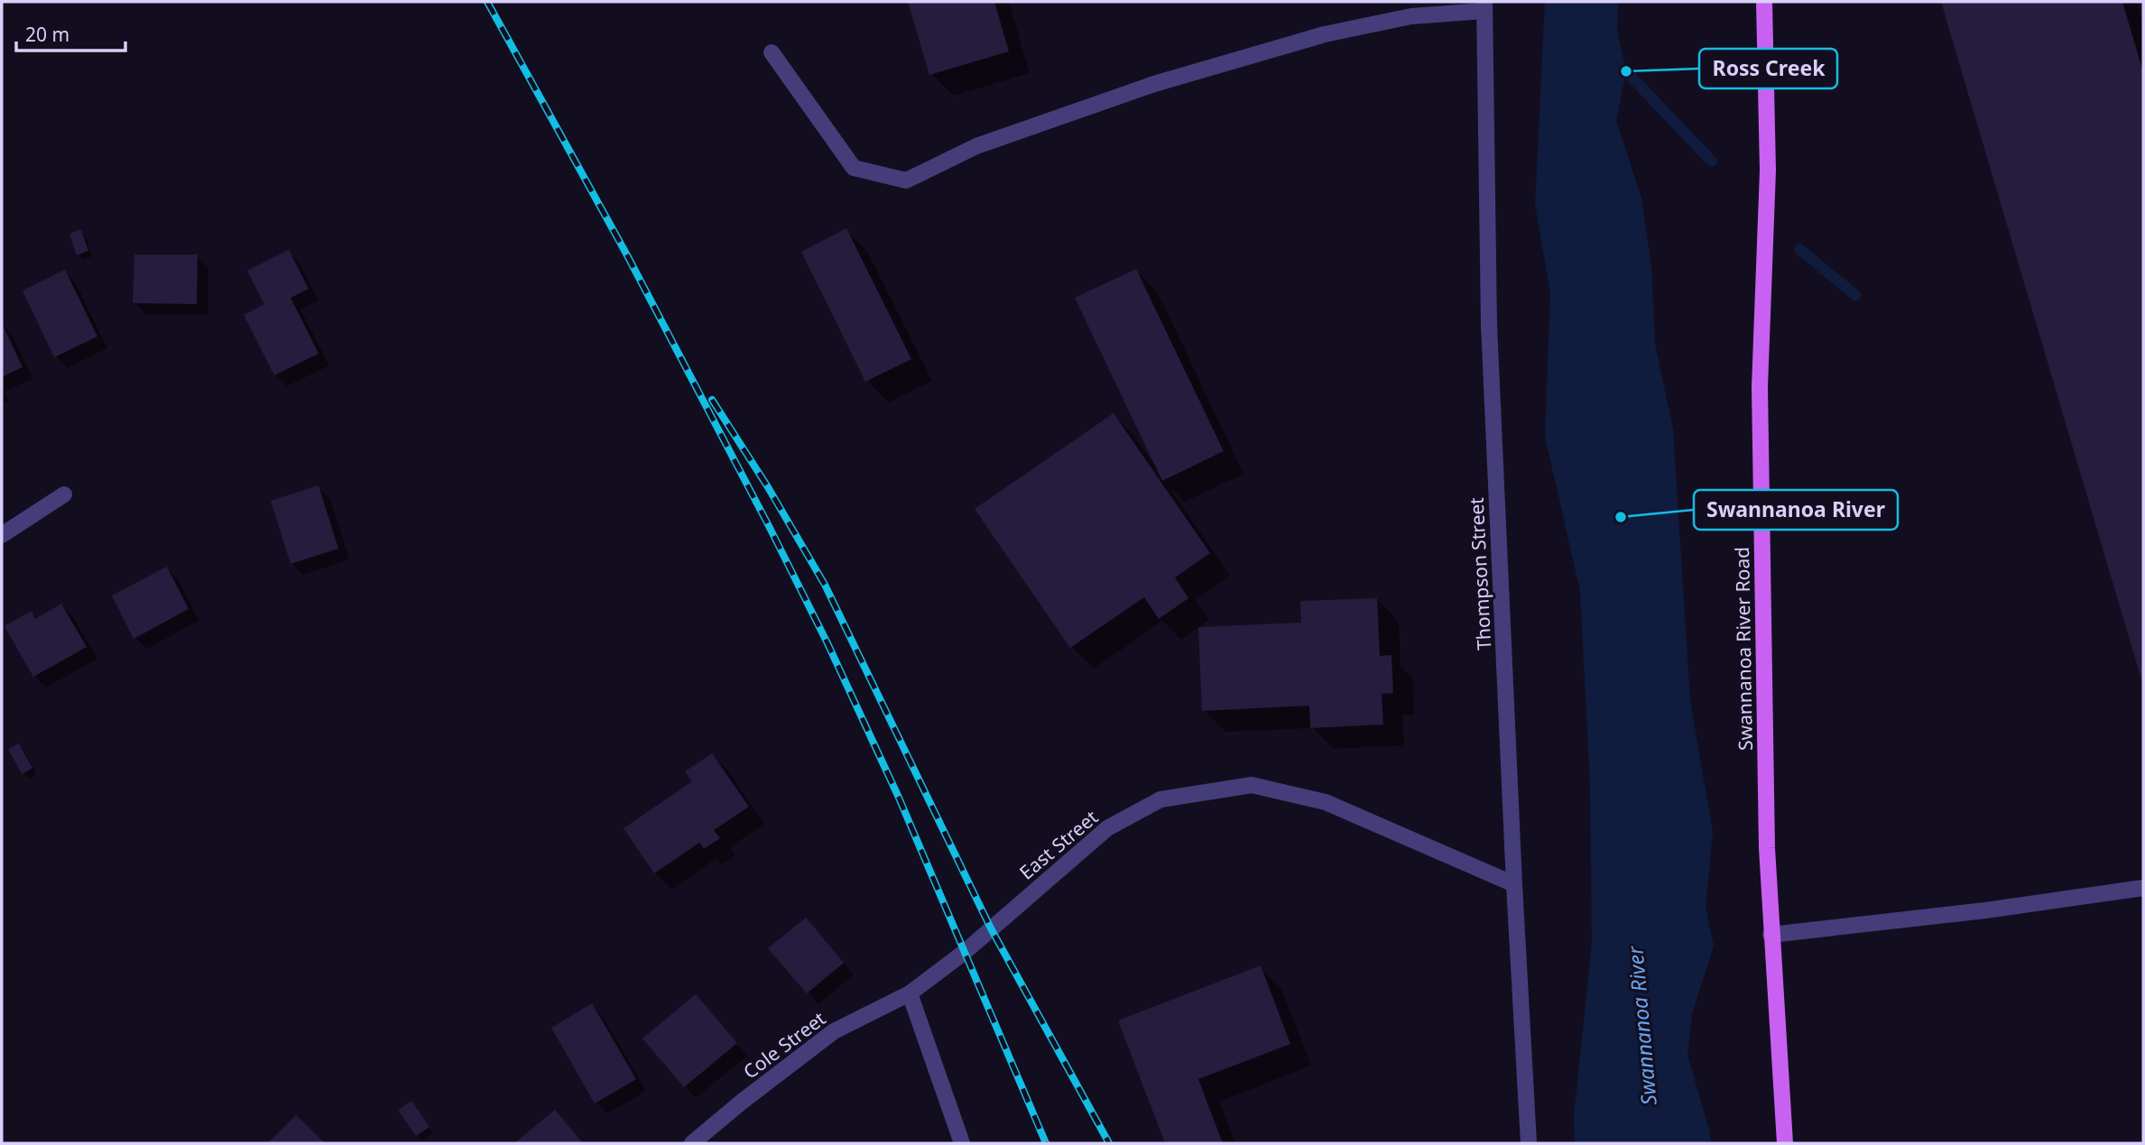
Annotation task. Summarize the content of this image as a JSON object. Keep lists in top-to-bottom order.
{
  "streets": {
    "main road": ["Swannanoa River Road"],
    "street": ["Thompson Street", "East Street", "Cole Street"]
  },
  "crossings": [
    ["Thompson Street", "East Street"],
    ["East Street", "Cole Street"]
  ],
  "water": ["Swannanoa River"],
  "places": ["Ross Creek", "Swannanoa River"],
  "scale_bar": "20 m"
}
